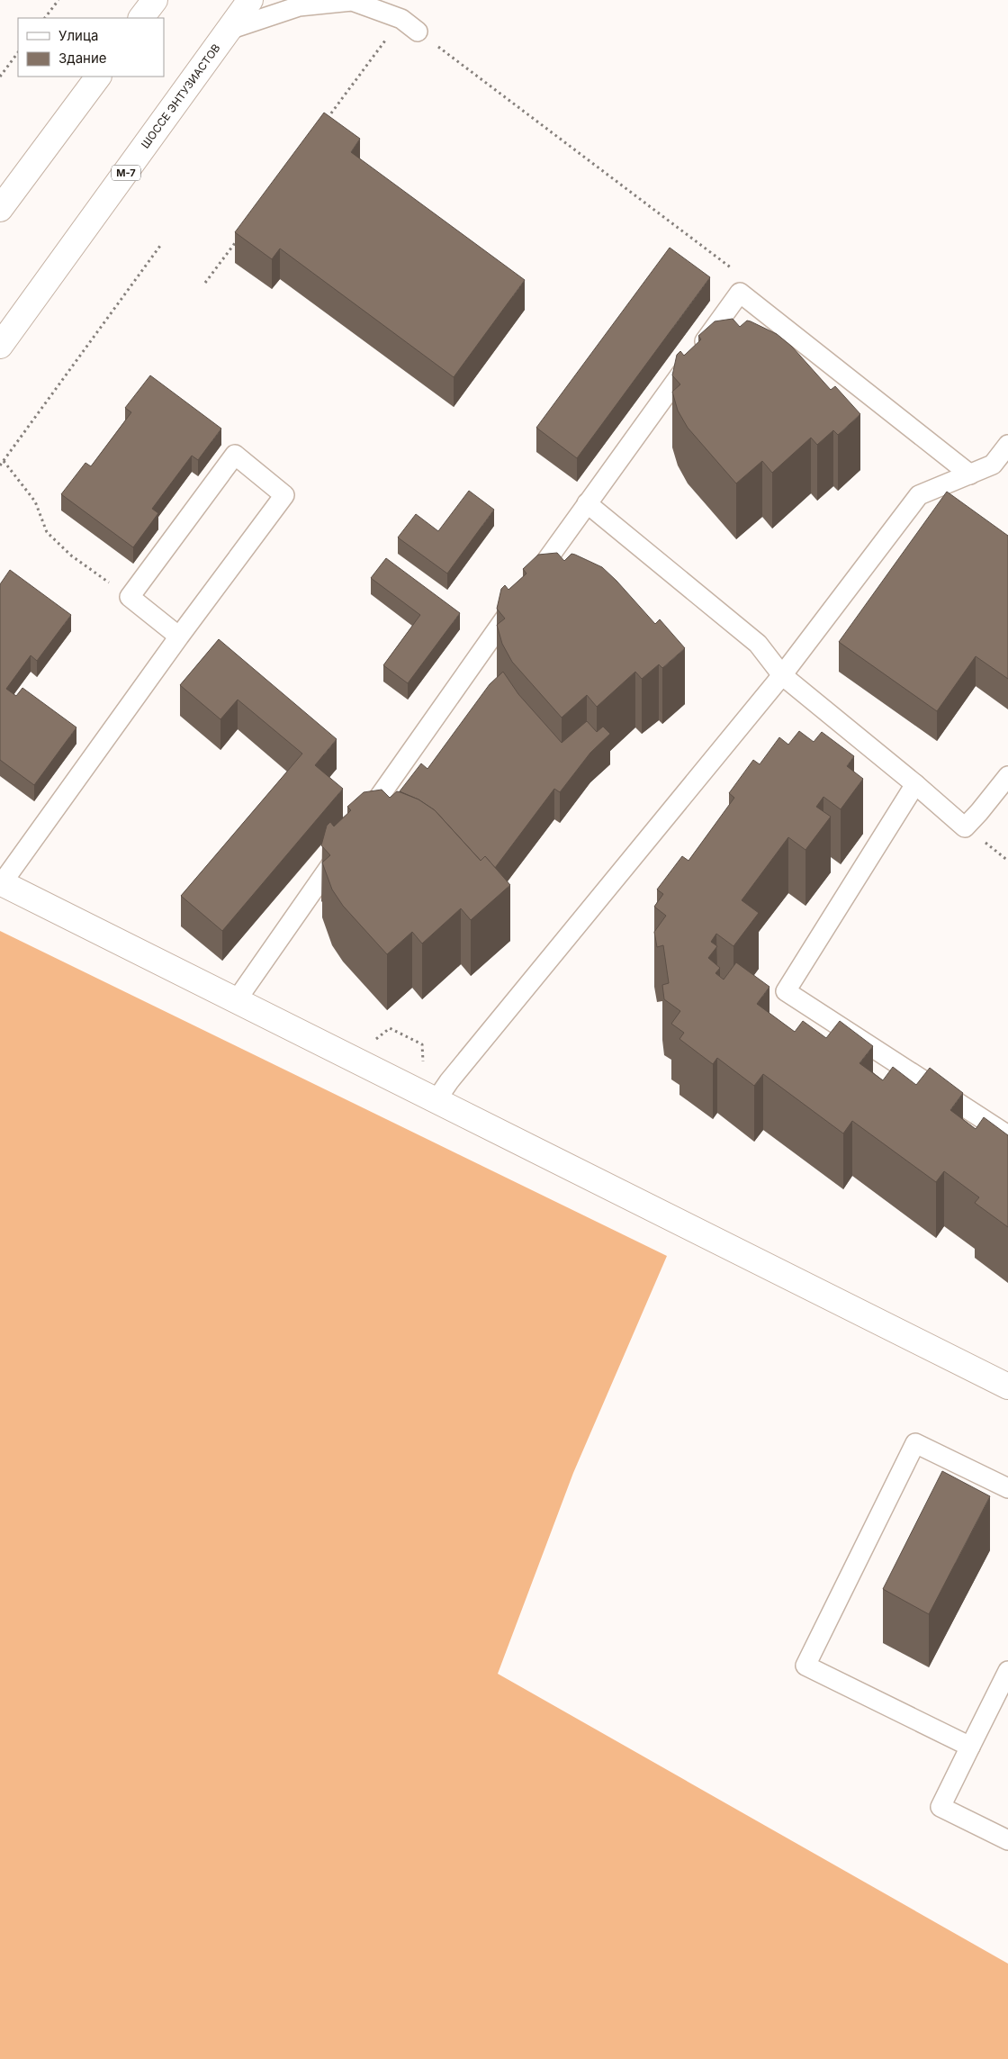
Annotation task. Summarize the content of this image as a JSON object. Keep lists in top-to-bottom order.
{
  "streets": {
    "main road": ["ШОССЕ ЭНТУЗИАСТОВ", "М-7"]
  },
  "legend": ["Улица", "Здание"]
}
